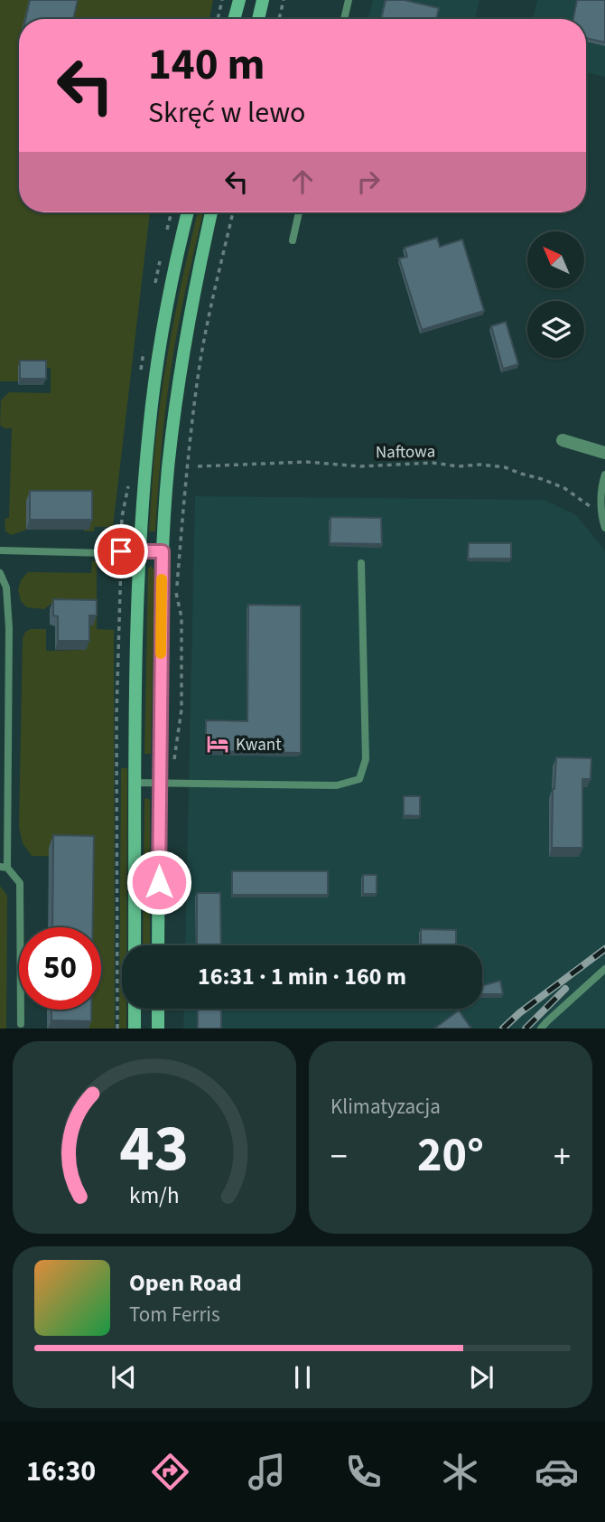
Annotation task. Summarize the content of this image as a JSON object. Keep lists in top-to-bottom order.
{
  "streets": {
    "path": ["Naftowa"]
  },
  "places": {
    "hotel": ["Kwant"]
  },
  "north": "top left",
  "page": {
    "turn": ["140 m", "Skręć w lewo"],
    "limit": "50",
    "trip": "16:31 · 1 min · 160 m",
    "tile": "Klimatyzacja",
    "heat": ["−", "20°", "+"],
    "song": ["Open Road", "Tom Ferris"],
    "tabs": "16:30",
    "gauge": ["43", "km/h"]
  }
}
